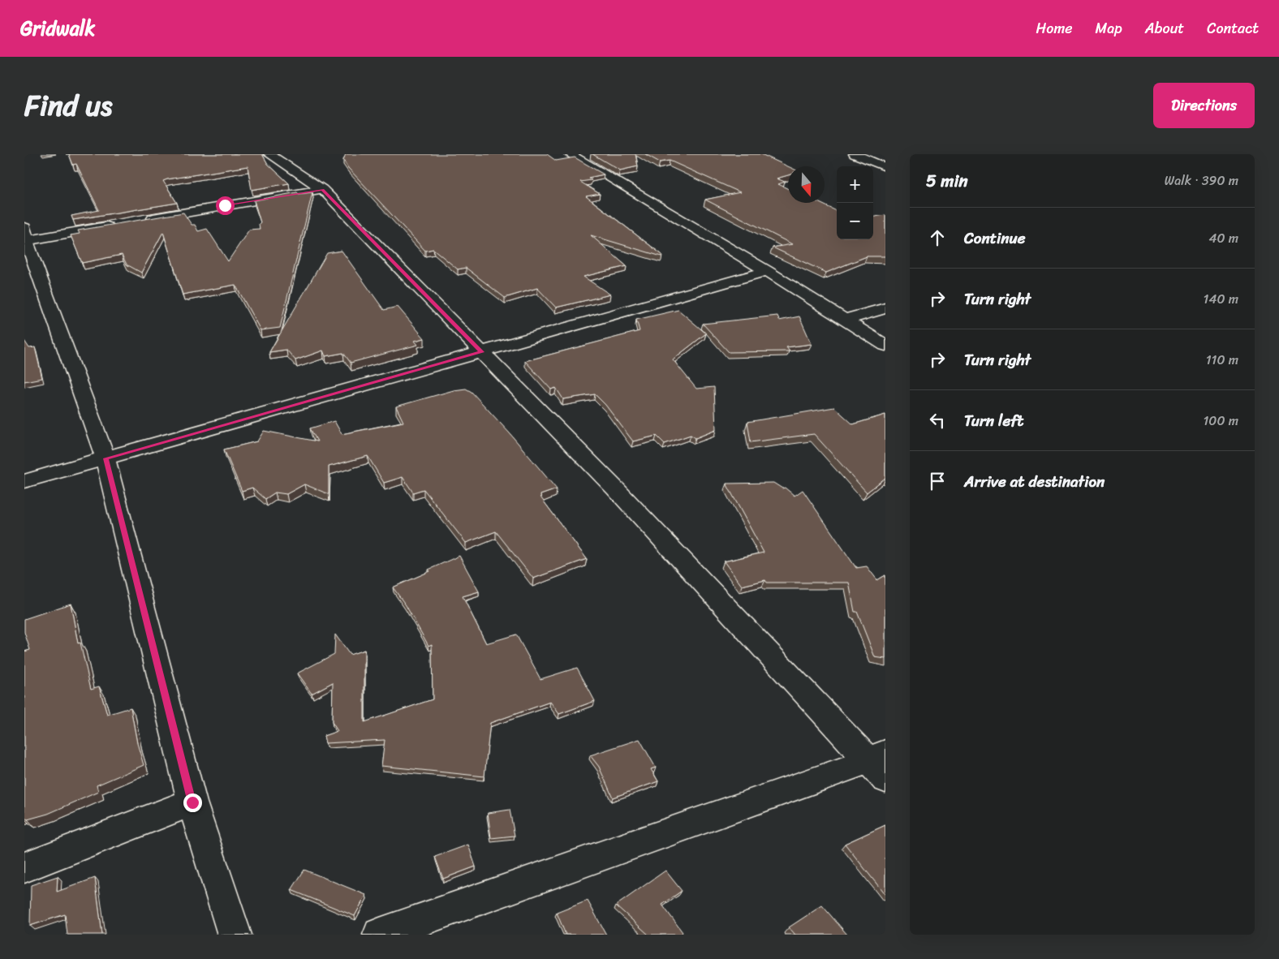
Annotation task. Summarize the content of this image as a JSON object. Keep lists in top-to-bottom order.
{
  "north": "bottom",
  "page": {
    "header": "Gridwalk",
    "nav": [
      "Home",
      "Map",
      "About",
      "Contact"
    ],
    "title": "Find us",
    "buttons": "Directions",
    "heading": ["5 min", "Walk · 390 m"],
    "map_buttons": ["+", "−"],
    "list": [
      ["Continue", "40 m"],
      ["Turn right", "140 m"],
      ["Turn right", "110 m"],
      ["Turn left", "100 m"],
      "Arrive at destination"
    ]
  }
}
